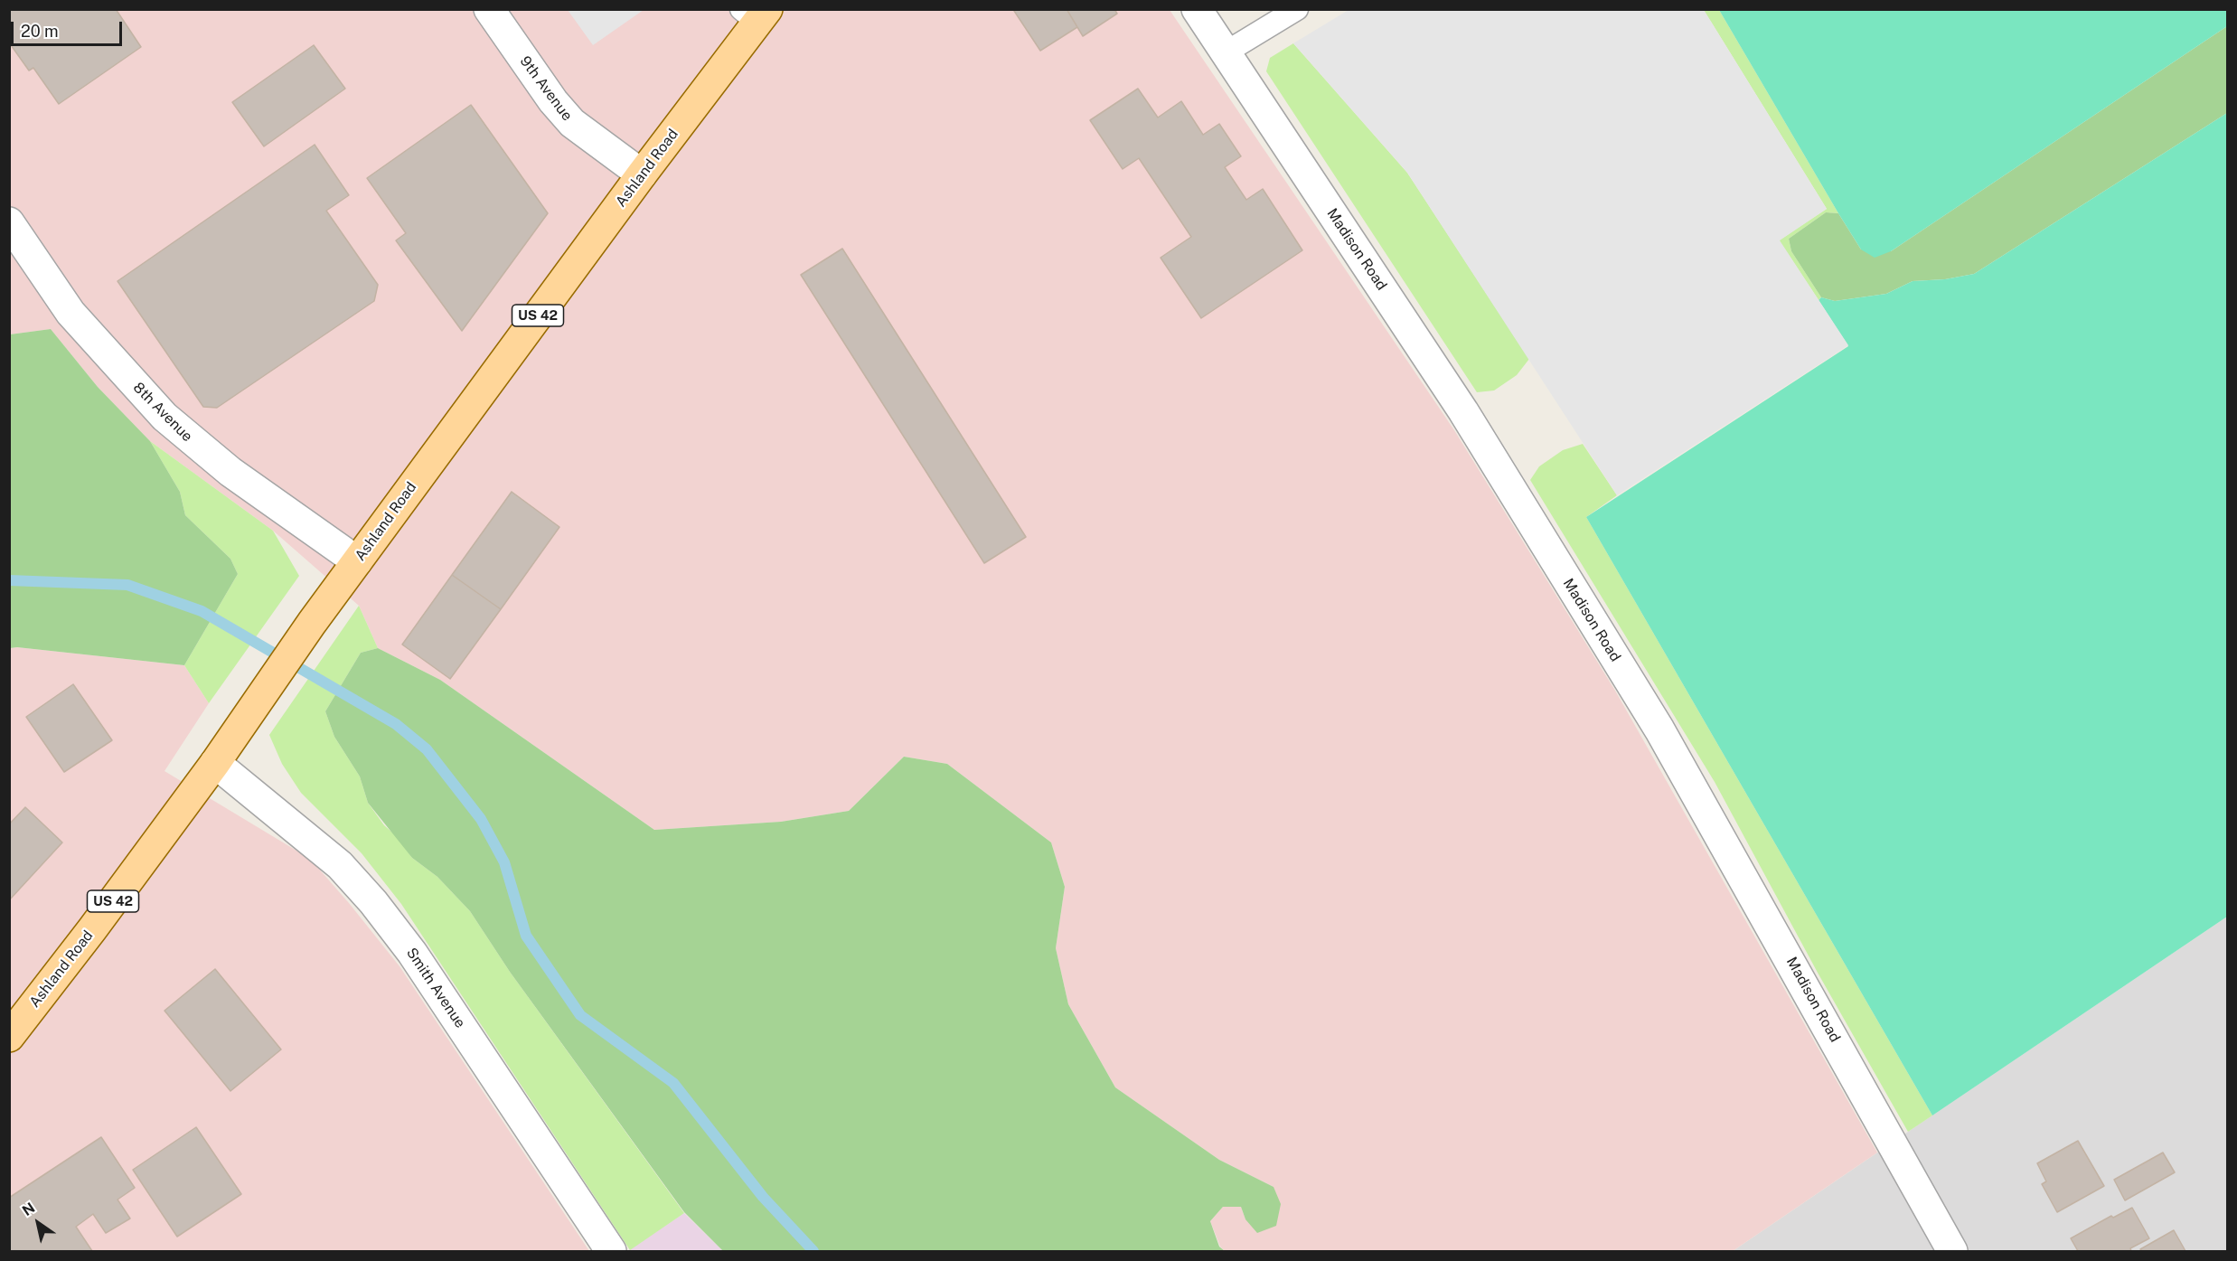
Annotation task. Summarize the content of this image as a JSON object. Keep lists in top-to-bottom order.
{
  "streets": {
    "main road": ["Ashland Road", "US 42"],
    "street": [
      "9th Avenue",
      "Madison Road",
      "8th Avenue",
      "Smith Avenue"
    ]
  },
  "crossings": [
    ["9th Avenue", "Ashland Road"],
    ["Ashland Road", "8th Avenue"],
    ["Ashland Road", "Smith Avenue"]
  ],
  "scale_bar": "20 m",
  "north": "top left"
}
